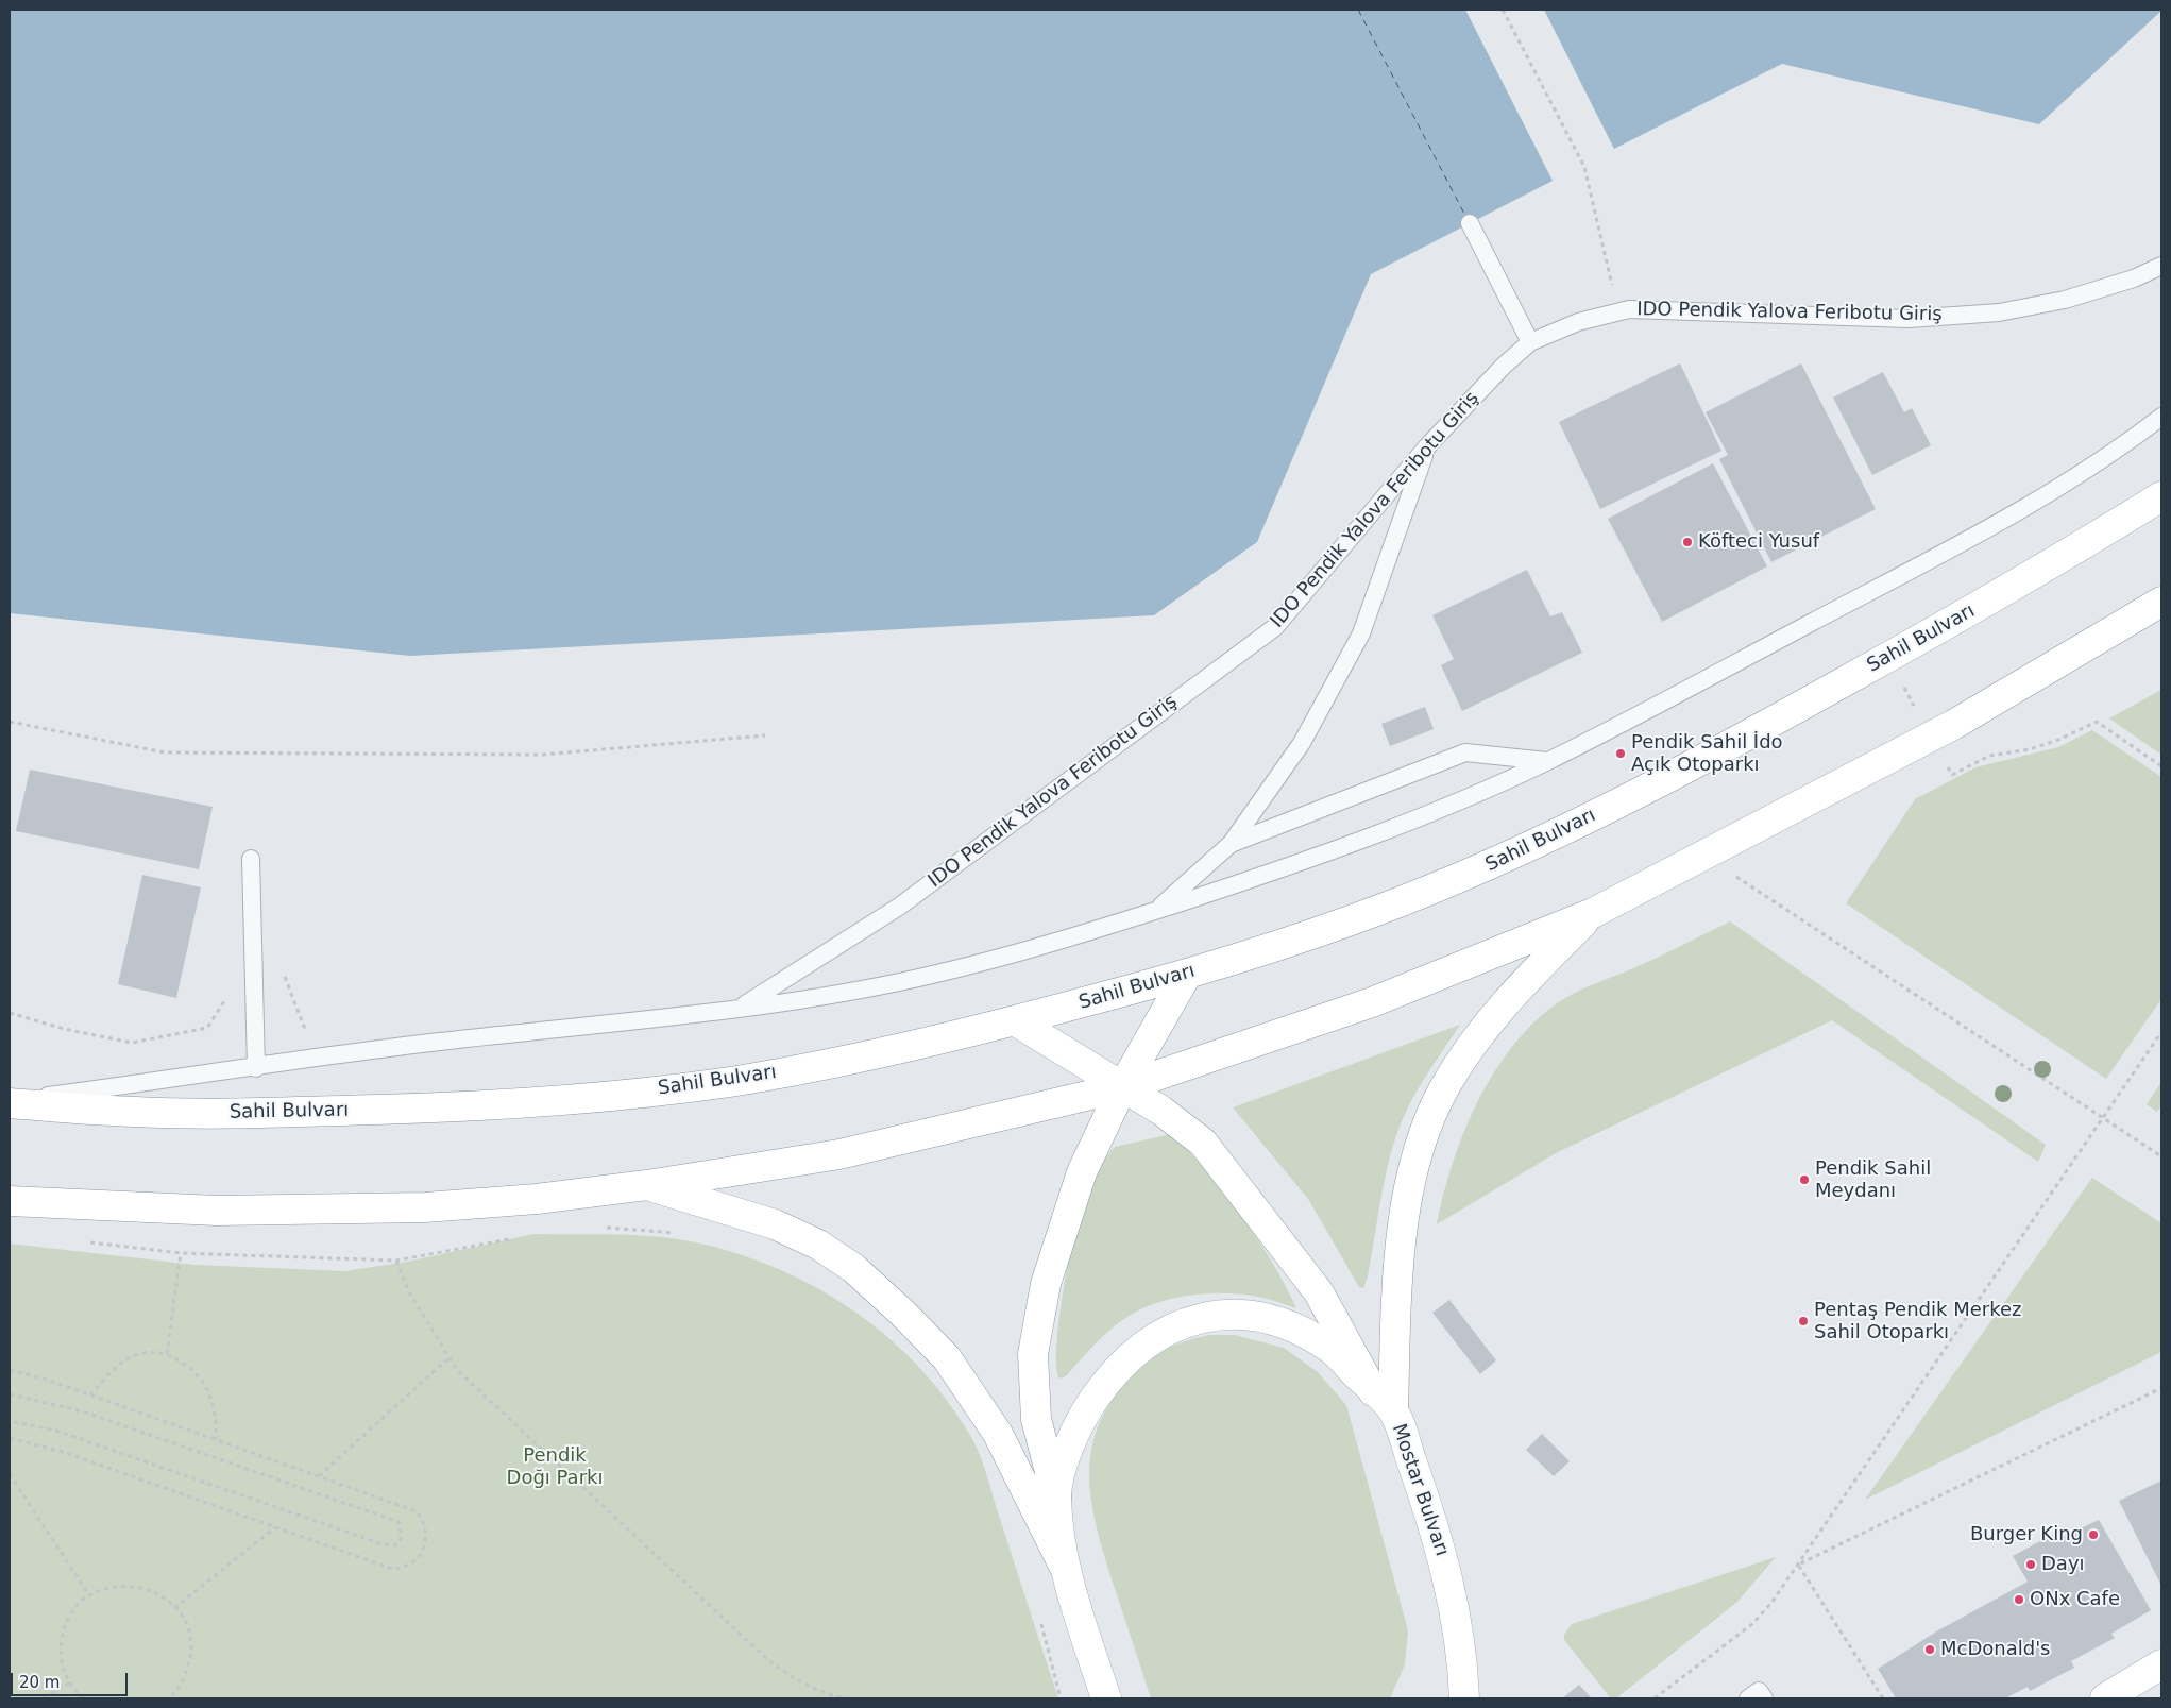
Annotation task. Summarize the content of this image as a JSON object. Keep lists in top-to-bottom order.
{
  "streets": {
    "main road": ["Sahil Bulvarı", "Mostar Bulvarı"],
    "lane": ["IDO Pendik Yalova Feribotu Giriş"]
  },
  "parks": ["Pendik Doğı Parkı"],
  "places": [
    "Köfteci Yusuf",
    "Pendik Sahil İdo Açık Otoparkı",
    "Pendik Sahil Meydanı",
    "Pentaş Pendik Merkez Sahil Otoparkı",
    "Burger King",
    "Dayı",
    "ONx Cafe",
    "McDonald's"
  ],
  "scale_bar": "20 m"
}
